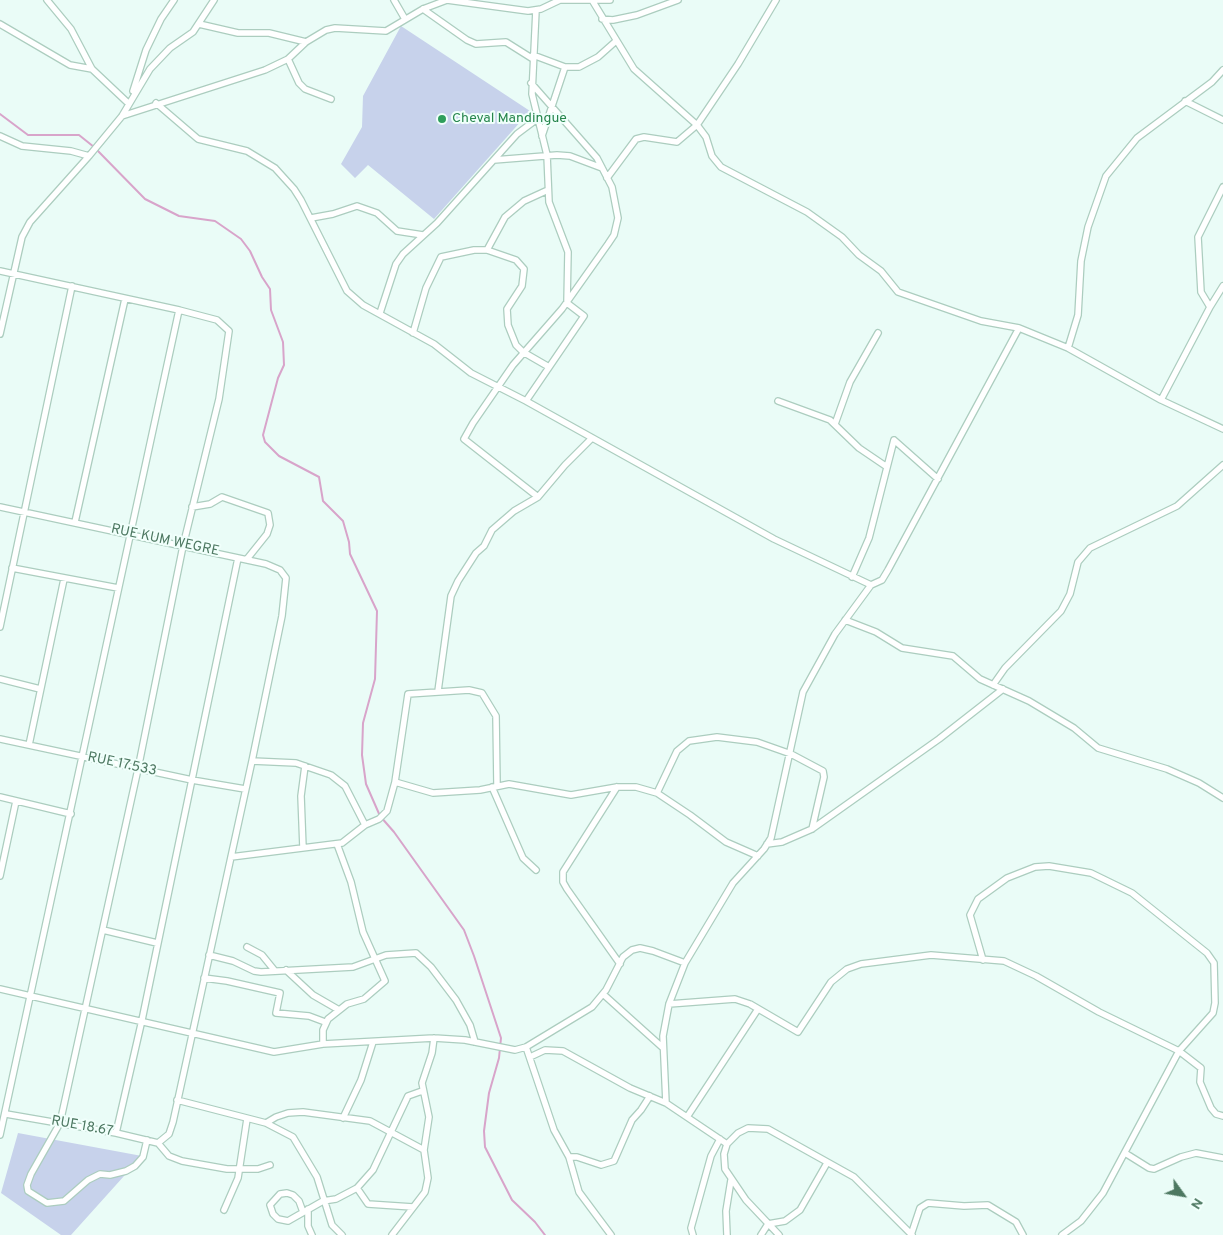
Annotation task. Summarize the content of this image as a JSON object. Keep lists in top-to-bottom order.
{
  "streets": {
    "street": ["RUE KUM WEGRE", "RUE 17.533", "RUE 18.67"]
  },
  "places": ["Cheval Mandingue"],
  "north": "bottom right"
}
